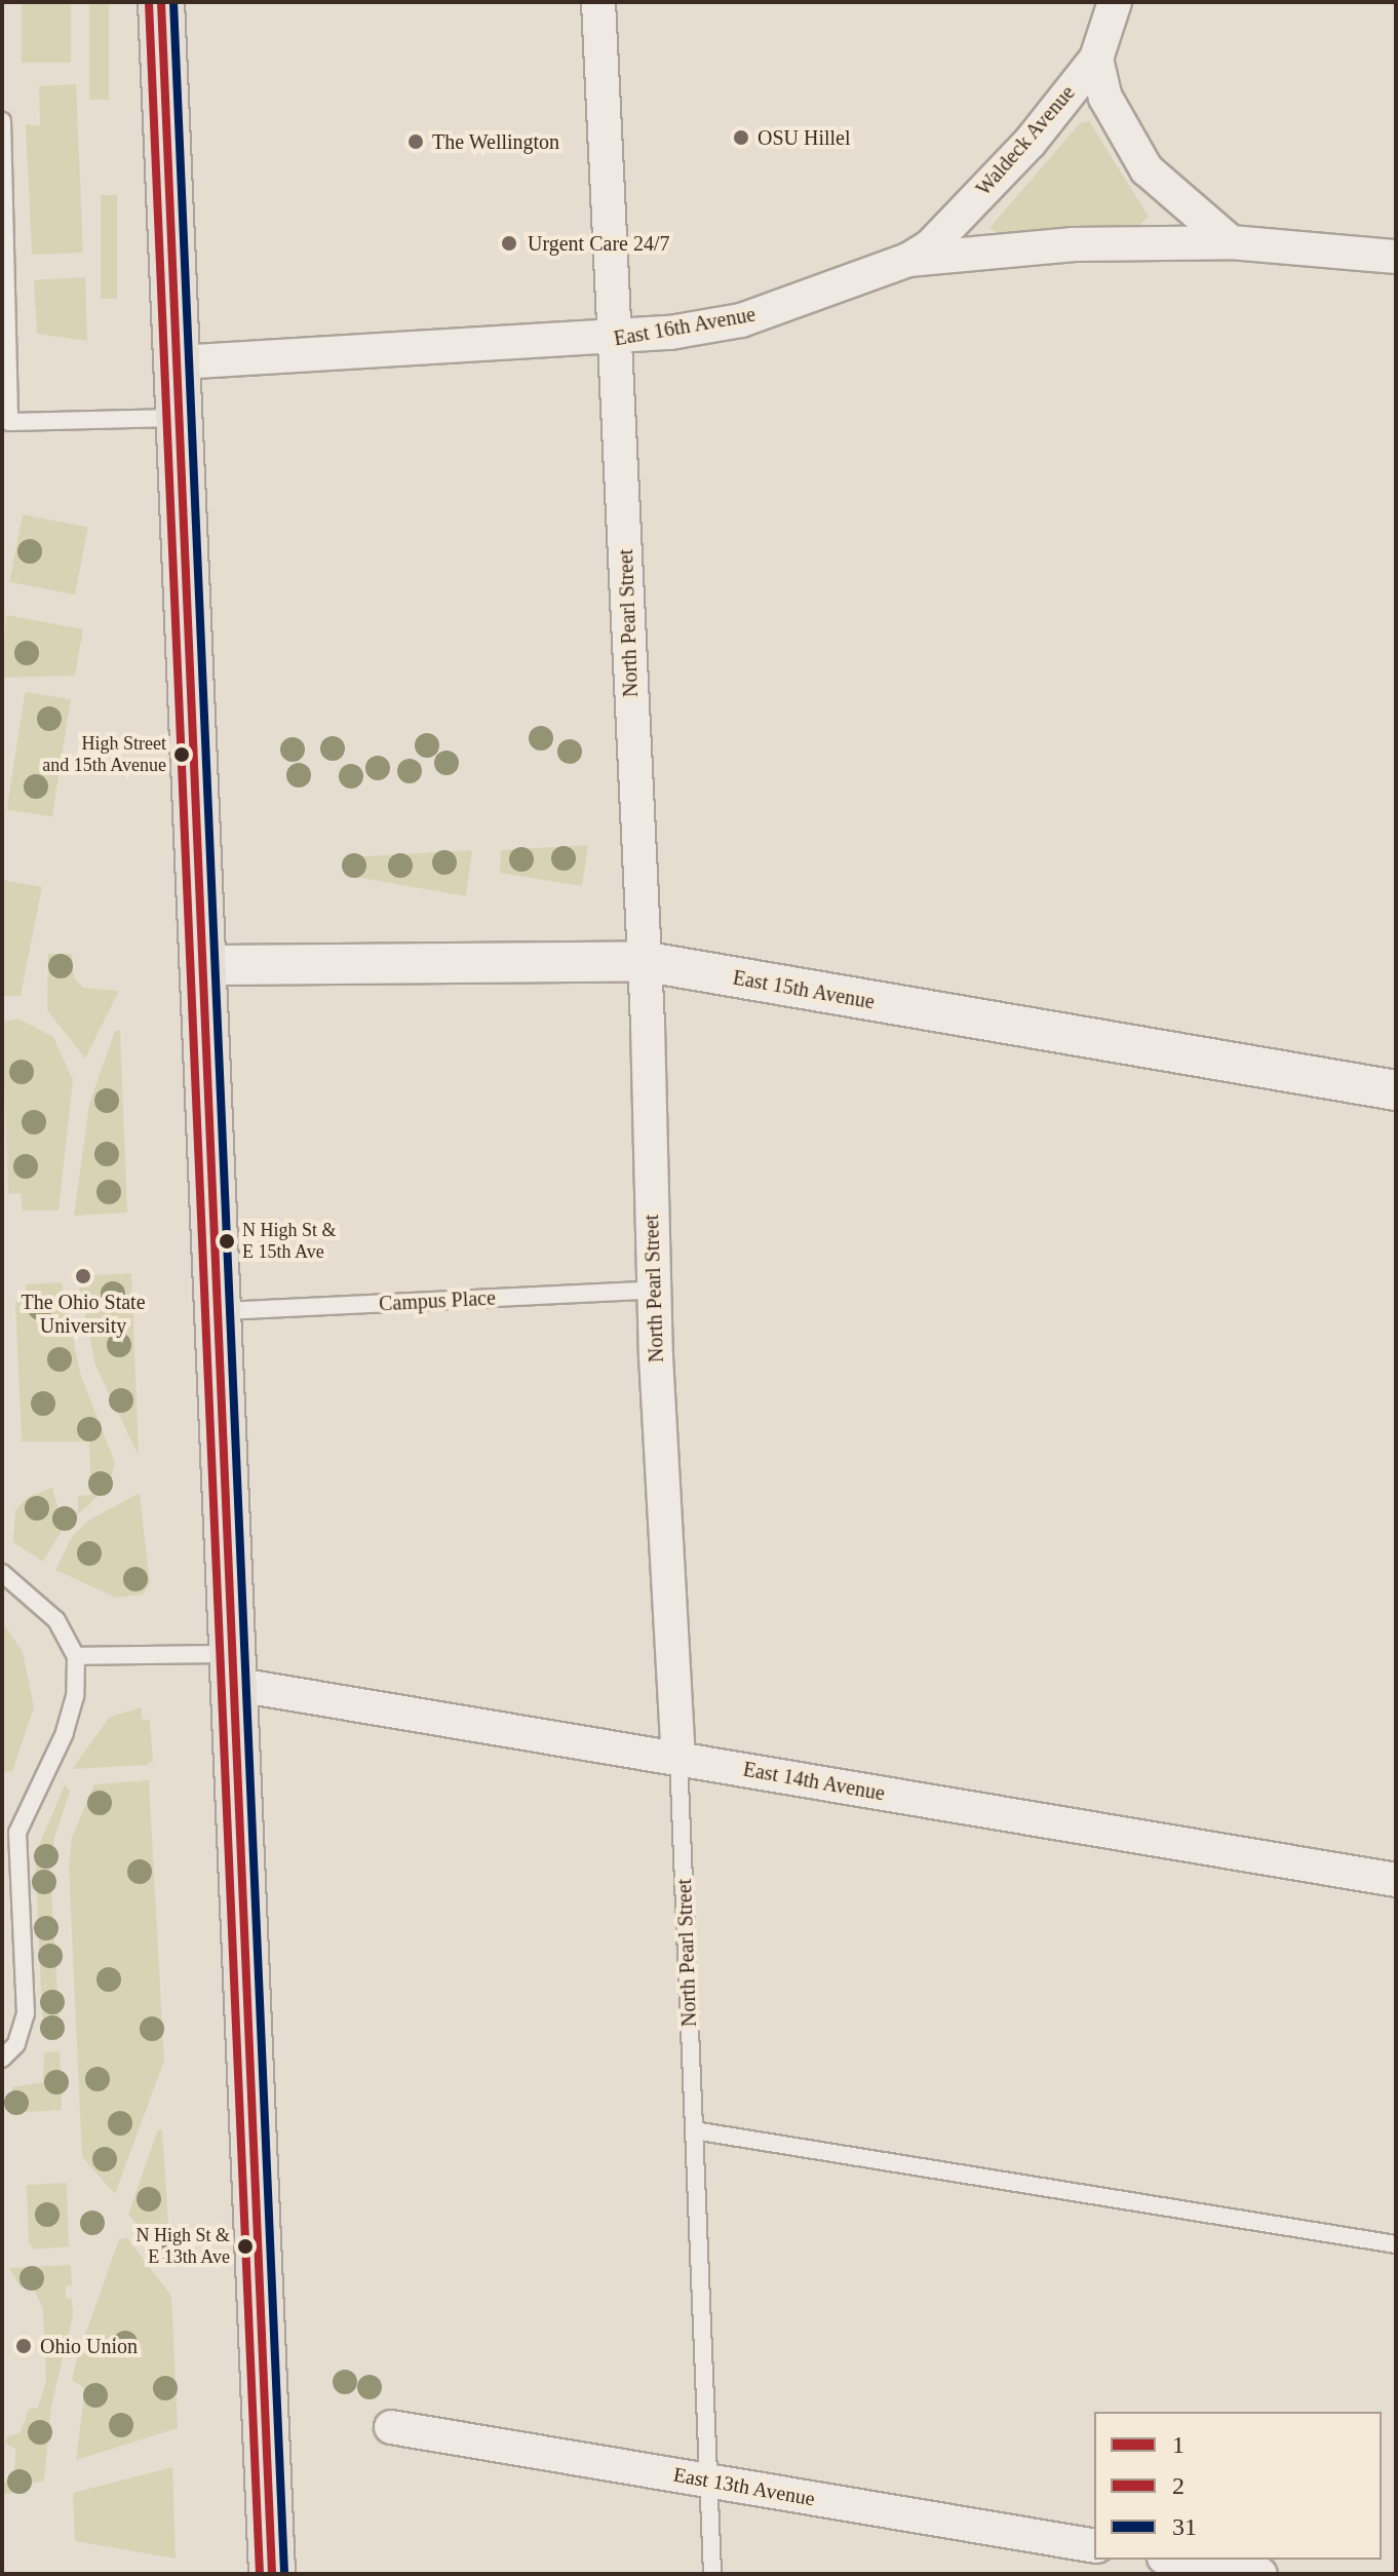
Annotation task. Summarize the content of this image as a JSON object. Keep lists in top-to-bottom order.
{
  "streets": {
    "street": [
      "Waldeck Avenue",
      "East 16th Avenue",
      "North Pearl Street",
      "East 15th Avenue",
      "East 14th Avenue",
      "East 13th Avenue"
    ],
    "lane": ["Campus Place"]
  },
  "crossings": [
    ["Waldeck Avenue", "East 16th Avenue"],
    ["East 16th Avenue", "North Pearl Street"],
    ["North Pearl Street", "East 15th Avenue"],
    ["North Pearl Street", "Campus Place"],
    ["North Pearl Street", "East 14th Avenue"],
    ["North Pearl Street", "East 13th Avenue"]
  ],
  "places": [
    "OSU Hillel",
    "The Wellington",
    "Urgent Care 24/7",
    "High Street and 15th Avenue",
    "N High St & E 15th Ave",
    "The Ohio State University",
    "N High St & E 13th Ave",
    "Ohio Union"
  ],
  "lines": ["transit line 1", "transit line 31", "transit line 2"],
  "legend": ["1", "2", "31"]
}
